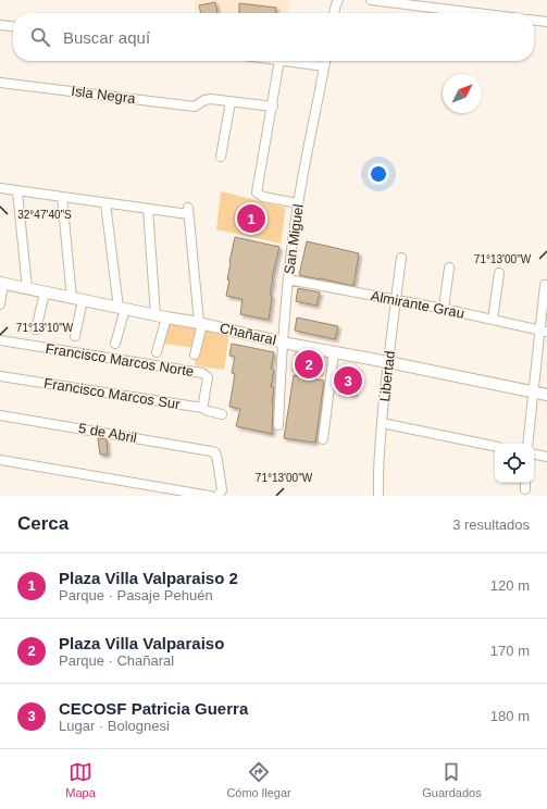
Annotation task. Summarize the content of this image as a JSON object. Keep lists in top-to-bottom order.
{
  "streets": {
    "street": [
      "Isla Negra",
      "San Miguel",
      "Almirante Grau",
      "Chañaral",
      "Francisco Marcos Norte",
      "Libertad",
      "Francisco Marcos Sur",
      "5 de Abril"
    ]
  },
  "crossings": [
    ["San Miguel", "Almirante Grau"],
    ["San Miguel", "Chañaral"],
    ["Almirante Grau", "Libertad"],
    ["Chañaral", "Libertad"],
    ["Francisco Marcos Norte", "Francisco Marcos Sur"]
  ],
  "north": "top right",
  "page": {
    "search": "Buscar aquí",
    "pins": ["1", "2", "3"],
    "heading": ["Cerca", "3 resultados"],
    "list": [
      {
        "mark": "1",
        "name": "Plaza Villa Valparaiso 2",
        "note": "Parque · Pasaje Pehuén",
        "value": "120 m"
      },
      {
        "mark": "2",
        "name": "Plaza Villa Valparaiso",
        "note": "Parque · Chañaral",
        "value": "170 m"
      },
      {
        "mark": "3",
        "name": "CECOSF Patricia Guerra",
        "note": "Lugar · Bolognesi",
        "value": "180 m"
      }
    ],
    "nav": ["Mapa", "Cómo llegar", "Guardados"]
  },
  "coordinates": ["32°47'40\"S", "71°13'00\"W", "71°13'10\"W"]
}
